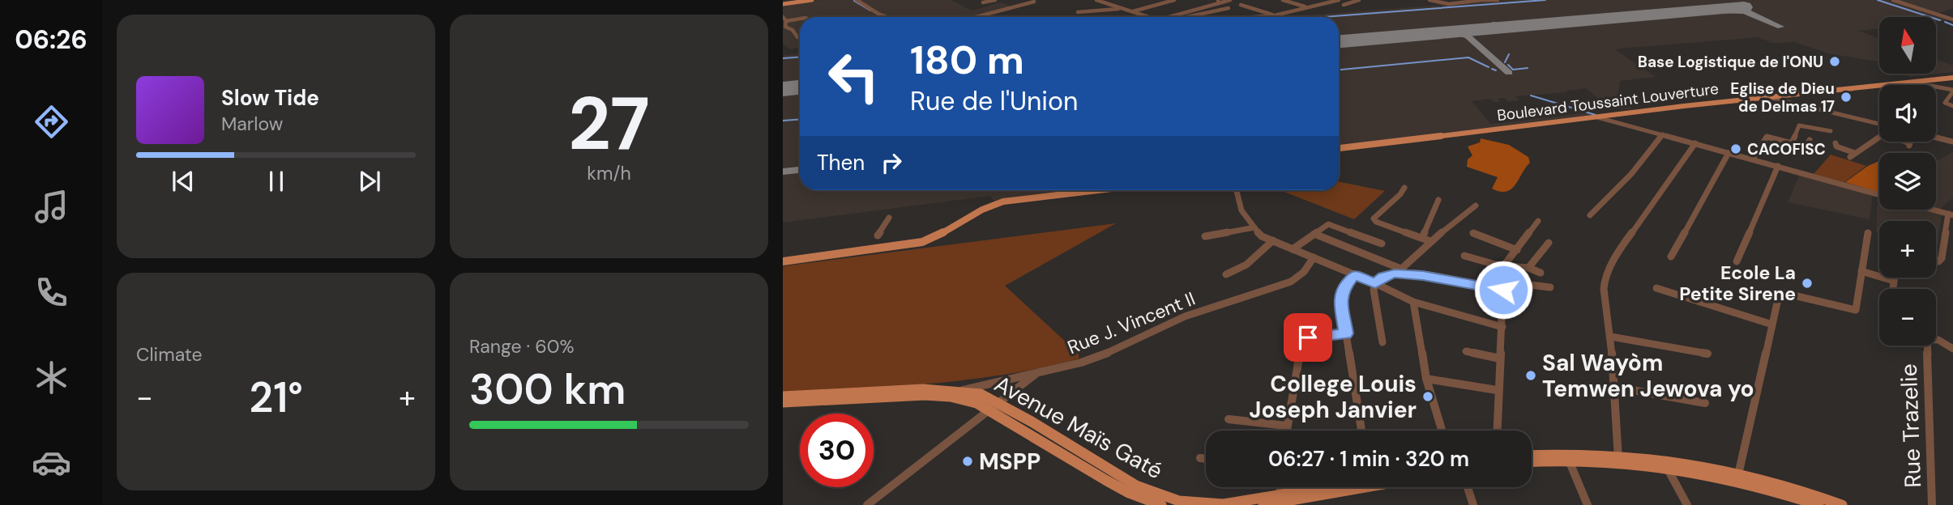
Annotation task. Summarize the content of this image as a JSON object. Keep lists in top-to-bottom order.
{
  "streets": {
    "main road": ["Boulevard Toussaint Louverture", "Avenue Maïs Gaté"],
    "street": ["Rue J. Vincent II", "Rue Trazelie"]
  },
  "crossings": [
    ["Rue J. Vincent II", "Avenue Maïs Gaté"]
  ],
  "places": [
    "Base Logistique de l'ONU",
    "Eglise de Dieu de Delmas 17",
    "CACOFISC",
    "Ecole La Petite Sirene",
    "Sal Wayòm Temwen Jewova yo",
    "College Louis Joseph Janvier",
    "MSPP"
  ],
  "north": "top",
  "page": {
    "tabs": "06:26",
    "tile": [
      ["27", "km/h"],
      "Climate",
      ["Range · 60%", "300 km"]
    ],
    "map_buttons": ["+", "−"],
    "turn": ["180 m", "Rue de l'Union"],
    "song": ["Slow Tide", "Marlow"],
    "then": "Then",
    "heat": ["−", "21°", "+"],
    "limit": "30",
    "trip": "06:27 · 1 min · 320 m"
  }
}
